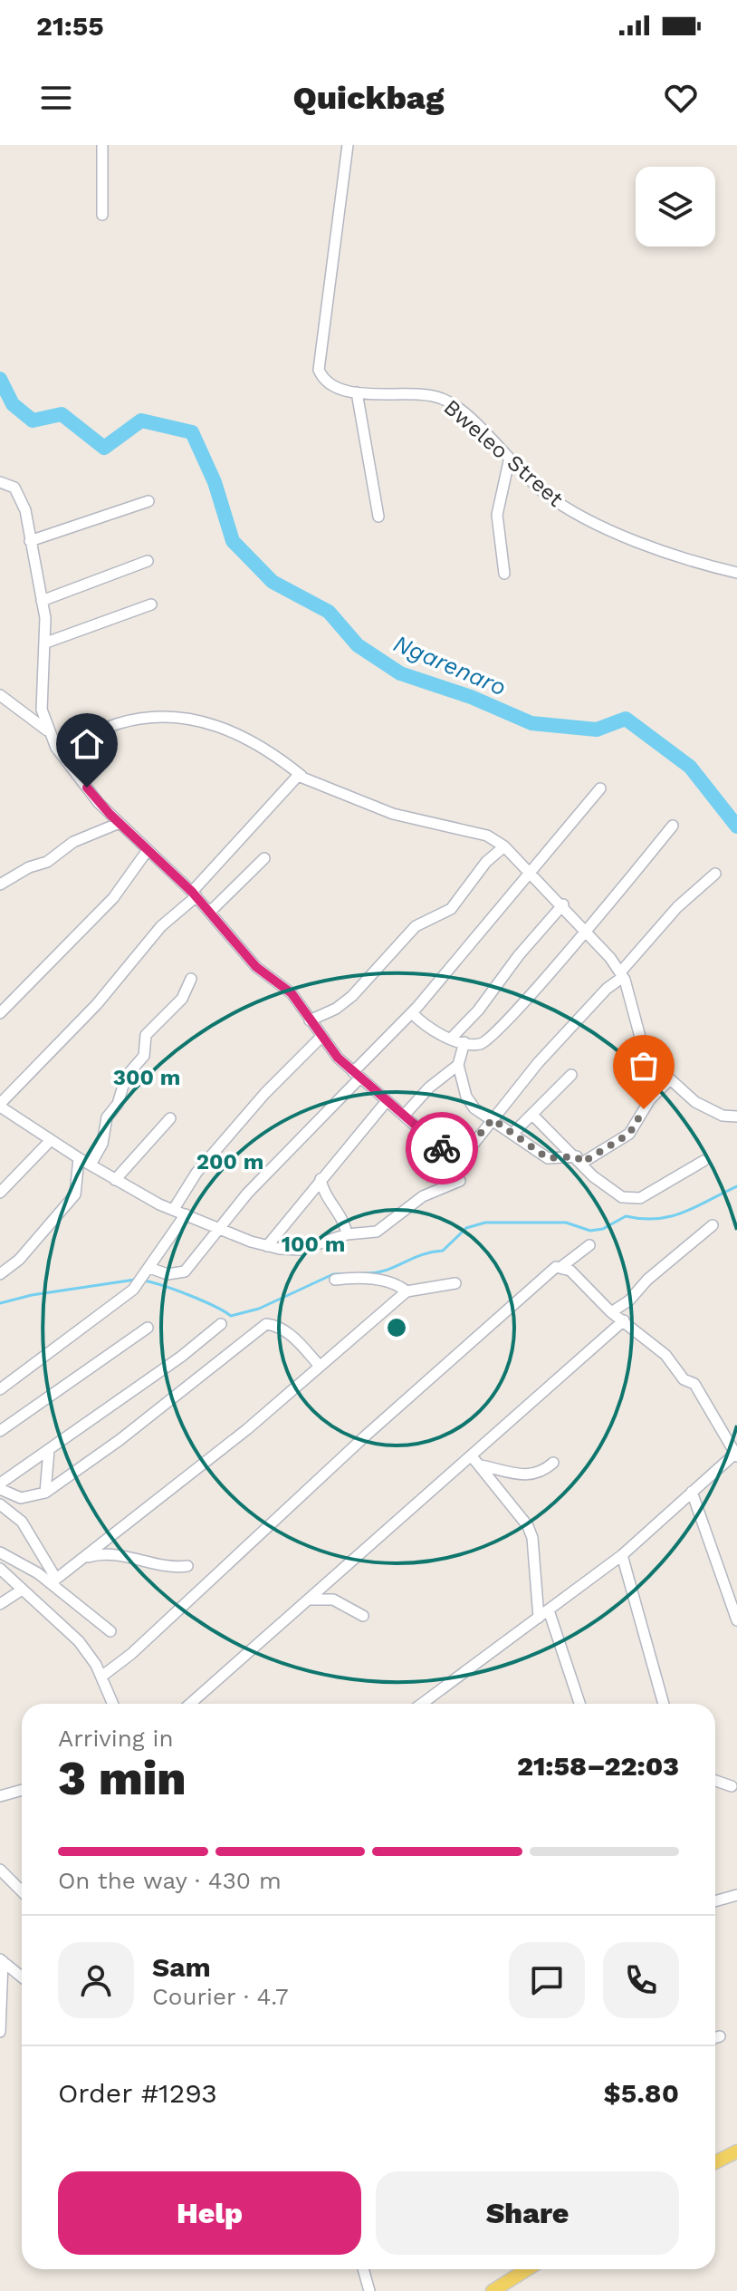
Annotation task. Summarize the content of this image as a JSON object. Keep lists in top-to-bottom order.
{
  "streets": {
    "street": ["Bweleo Street"]
  },
  "water": ["Ngarenaro"],
  "page": {
    "status": "21:55",
    "header": "Quickbag",
    "heading": ["3 min", "Arriving in", "21:58–22:03"],
    "panel": [
      "Sam",
      "Courier · 4.7",
      "Order #1293",
      "$5.80"
    ],
    "bar": "On the way · 430 m",
    "buttons": ["Help", "Share"]
  },
  "rings": ["300 m", "200 m", "100 m"]
}
